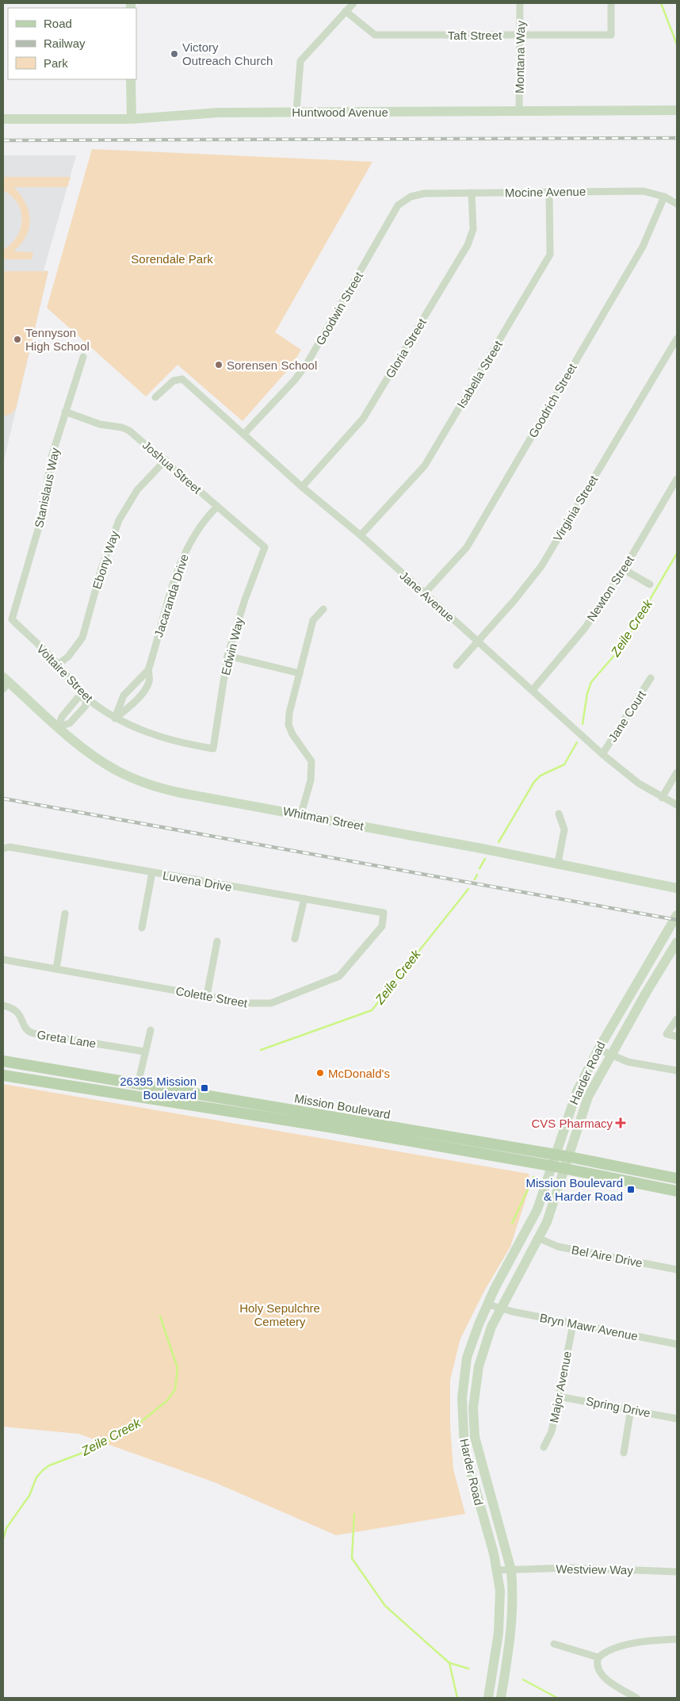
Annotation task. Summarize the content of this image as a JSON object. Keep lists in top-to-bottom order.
{
  "streets": {
    "main road": ["Mission Boulevard"],
    "street": [
      "Taft Street",
      "Montana Way",
      "Huntwood Avenue",
      "Mocine Avenue",
      "Goodwin Street",
      "Gloria Street",
      "Isabella Street",
      "Goodrich Street",
      "Joshua Street",
      "Stanislaus Way",
      "Virginia Street",
      "Ebony Way",
      "Newton Street",
      "Jacaranda Drive",
      "Jane Avenue",
      "Edwin Way",
      "Voltaire Street",
      "Jane Court",
      "Whitman Street",
      "Luvena Drive",
      "Colette Street",
      "Greta Lane",
      "Harder Road",
      "Bel Aire Drive",
      "Bryn Mawr Avenue",
      "Major Avenue",
      "Spring Drive",
      "Westview Way"
    ]
  },
  "crossings": [
    ["Taft Street", "Montana Way"],
    ["Montana Way", "Huntwood Avenue"],
    ["Mocine Avenue", "Goodwin Street"],
    ["Mocine Avenue", "Gloria Street"],
    ["Mocine Avenue", "Isabella Street"],
    ["Mocine Avenue", "Goodrich Street"],
    ["Goodwin Street", "Jane Avenue"],
    ["Gloria Street", "Jane Avenue"],
    ["Isabella Street", "Jane Avenue"],
    ["Goodrich Street", "Jane Avenue"],
    ["Joshua Street", "Stanislaus Way"],
    ["Joshua Street", "Ebony Way"],
    ["Joshua Street", "Jacaranda Drive"],
    ["Joshua Street", "Edwin Way"],
    ["Stanislaus Way", "Voltaire Street"],
    ["Virginia Street", "Jane Avenue"],
    ["Ebony Way", "Voltaire Street"],
    ["Newton Street", "Jane Avenue"],
    ["Jacaranda Drive", "Voltaire Street"],
    ["Jane Avenue", "Jane Court"],
    ["Edwin Way", "Voltaire Street"],
    ["Luvena Drive", "Colette Street"],
    ["Harder Road", "Mission Boulevard"],
    ["Harder Road", "Bel Aire Drive"],
    ["Harder Road", "Bryn Mawr Avenue"],
    ["Harder Road", "Westview Way"],
    ["Bryn Mawr Avenue", "Major Avenue"],
    ["Major Avenue", "Spring Drive"]
  ],
  "water": ["Zeile Creek"],
  "parks": ["Sorendale Park", "Holy Sepulchre Cemetery"],
  "places": {
    "other": [
      "Victory Outreach Church",
      "Tennyson High School",
      "Sorensen School",
      "McDonald's"
    ],
    "transit": ["26395 Mission Boulevard", "Mission Boulevard & Harder Road"],
    "health": ["CVS Pharmacy"]
  },
  "legend": ["Road", "Railway", "Park"]
}
